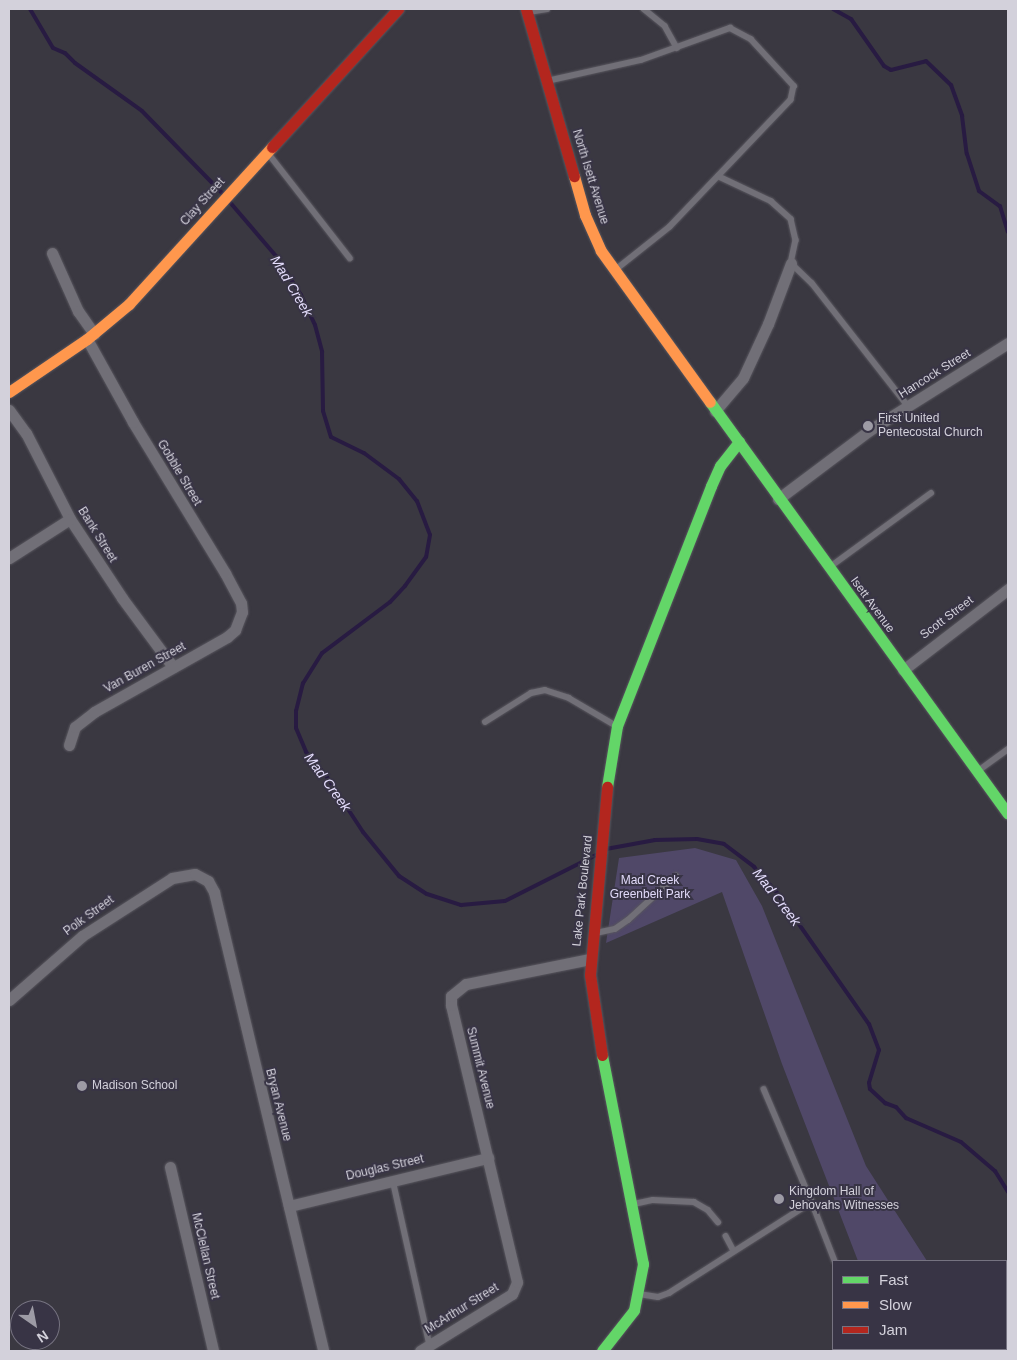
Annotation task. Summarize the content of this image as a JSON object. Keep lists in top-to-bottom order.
{
  "streets": {
    "street": [
      "North Isett Avenue",
      "Clay Street",
      "Hancock Street",
      "Gobble Street",
      "Bank Street",
      "Isett Avenue",
      "Scott Street",
      "Van Buren Street",
      "Lake Park Boulevard",
      "Polk Street",
      "Summit Avenue",
      "Bryan Avenue",
      "Douglas Street",
      "McClellan Street",
      "McArthur Street"
    ]
  },
  "crossings": [
    ["North Isett Avenue", "Isett Avenue"],
    ["Clay Street", "Gobble Street"],
    ["Hancock Street", "Isett Avenue"],
    ["Gobble Street", "Van Buren Street"],
    ["Bank Street", "Van Buren Street"],
    ["Isett Avenue", "Scott Street"],
    ["Isett Avenue", "Lake Park Boulevard"],
    ["Lake Park Boulevard", "Summit Avenue"],
    ["Polk Street", "Bryan Avenue"],
    ["Summit Avenue", "Douglas Street"],
    ["Summit Avenue", "McArthur Street"],
    ["Bryan Avenue", "Douglas Street"]
  ],
  "water": ["Mad Creek"],
  "parks": ["Mad Creek Greenbelt Park"],
  "places": ["First United Pentecostal Church", "Madison School", "Kingdom Hall of Jehovahs Witnesses"],
  "legend": ["Fast", "Slow", "Jam"],
  "north": "bottom right"
}
